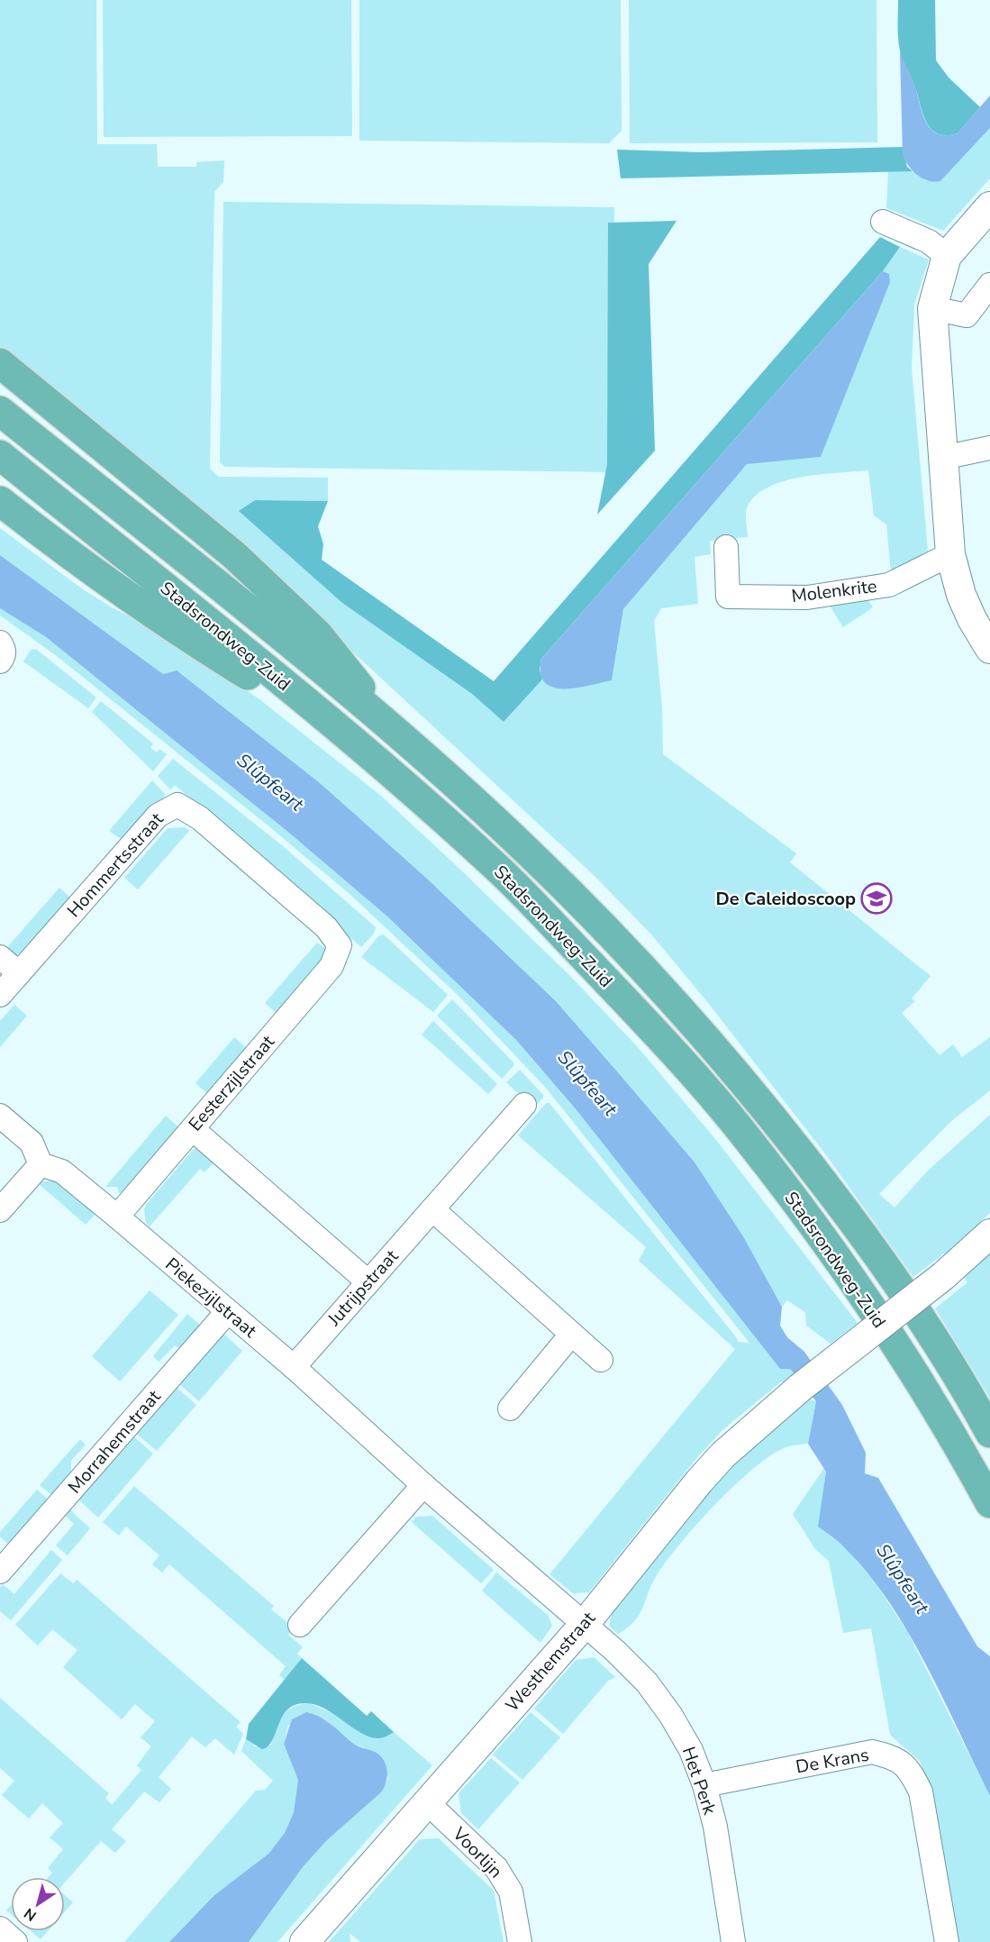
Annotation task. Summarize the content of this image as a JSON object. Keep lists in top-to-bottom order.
{
  "streets": {
    "highway": ["Stadsrondweg-Zuid"],
    "street": [
      "Molenkrite",
      "Hommertsstraat",
      "Eesterzijlstraat",
      "Jutrijpstraat",
      "Piekezijlstraat",
      "Morrahemstraat",
      "Westhemstraat",
      "De Krans",
      "Het Perk",
      "Voorlijn"
    ]
  },
  "crossings": [
    ["Hommertsstraat", "Eesterzijlstraat"],
    ["Eesterzijlstraat", "Piekezijlstraat"],
    ["Jutrijpstraat", "Piekezijlstraat"],
    ["Piekezijlstraat", "Morrahemstraat"],
    ["Piekezijlstraat", "Westhemstraat"],
    ["Piekezijlstraat", "Het Perk"],
    ["Westhemstraat", "Het Perk"],
    ["Westhemstraat", "Voorlijn"],
    ["De Krans", "Het Perk"]
  ],
  "water": ["Slûpfeart"],
  "places": {
    "school or university": ["De Caleidoscoop"]
  },
  "north": "bottom left"
}
